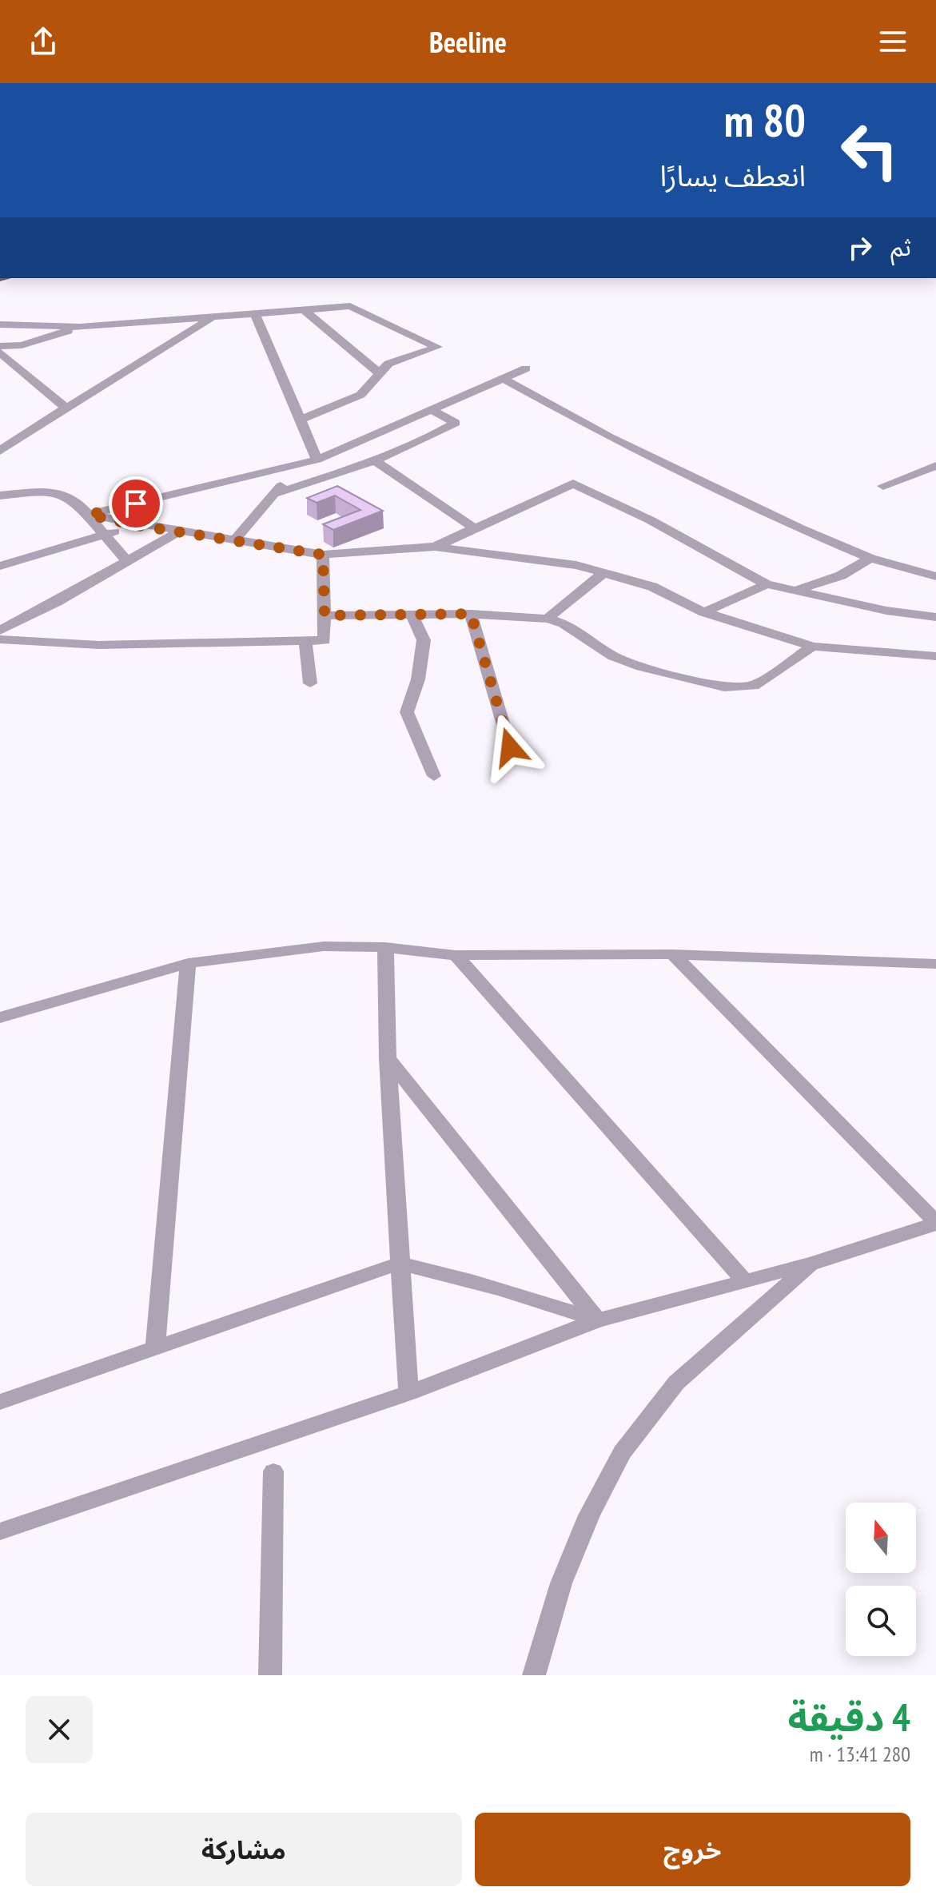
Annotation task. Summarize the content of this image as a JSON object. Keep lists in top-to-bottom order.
{
  "north": "top",
  "page": {
    "header": "Beeline",
    "turn": ["80 m", "انعطف يسارًا"],
    "then": "ثم",
    "heading": ["4 دقيقة", "280 m · 13:41"],
    "buttons": ["خروج", "مشاركة"]
  }
}
